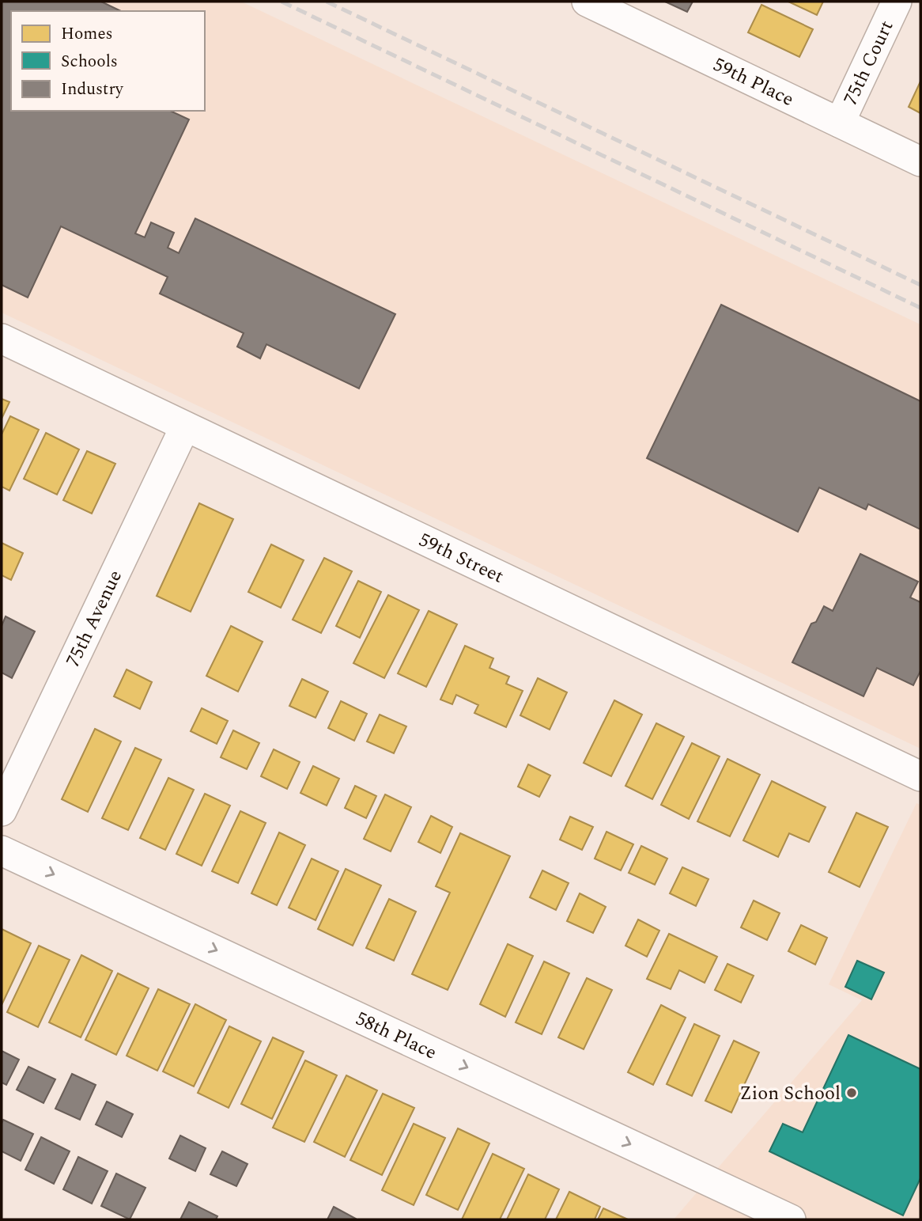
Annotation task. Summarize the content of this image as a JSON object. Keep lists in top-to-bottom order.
{
  "streets": {
    "street": [
      "75th Court",
      "59th Place",
      "59th Street",
      "75th Avenue",
      "58th Place"
    ]
  },
  "crossings": [
    ["75th Court", "59th Place"],
    ["59th Street", "75th Avenue"]
  ],
  "one_way": ["58th Place"],
  "places": ["Zion School"],
  "legend": ["Homes", "Schools", "Industry"]
}
